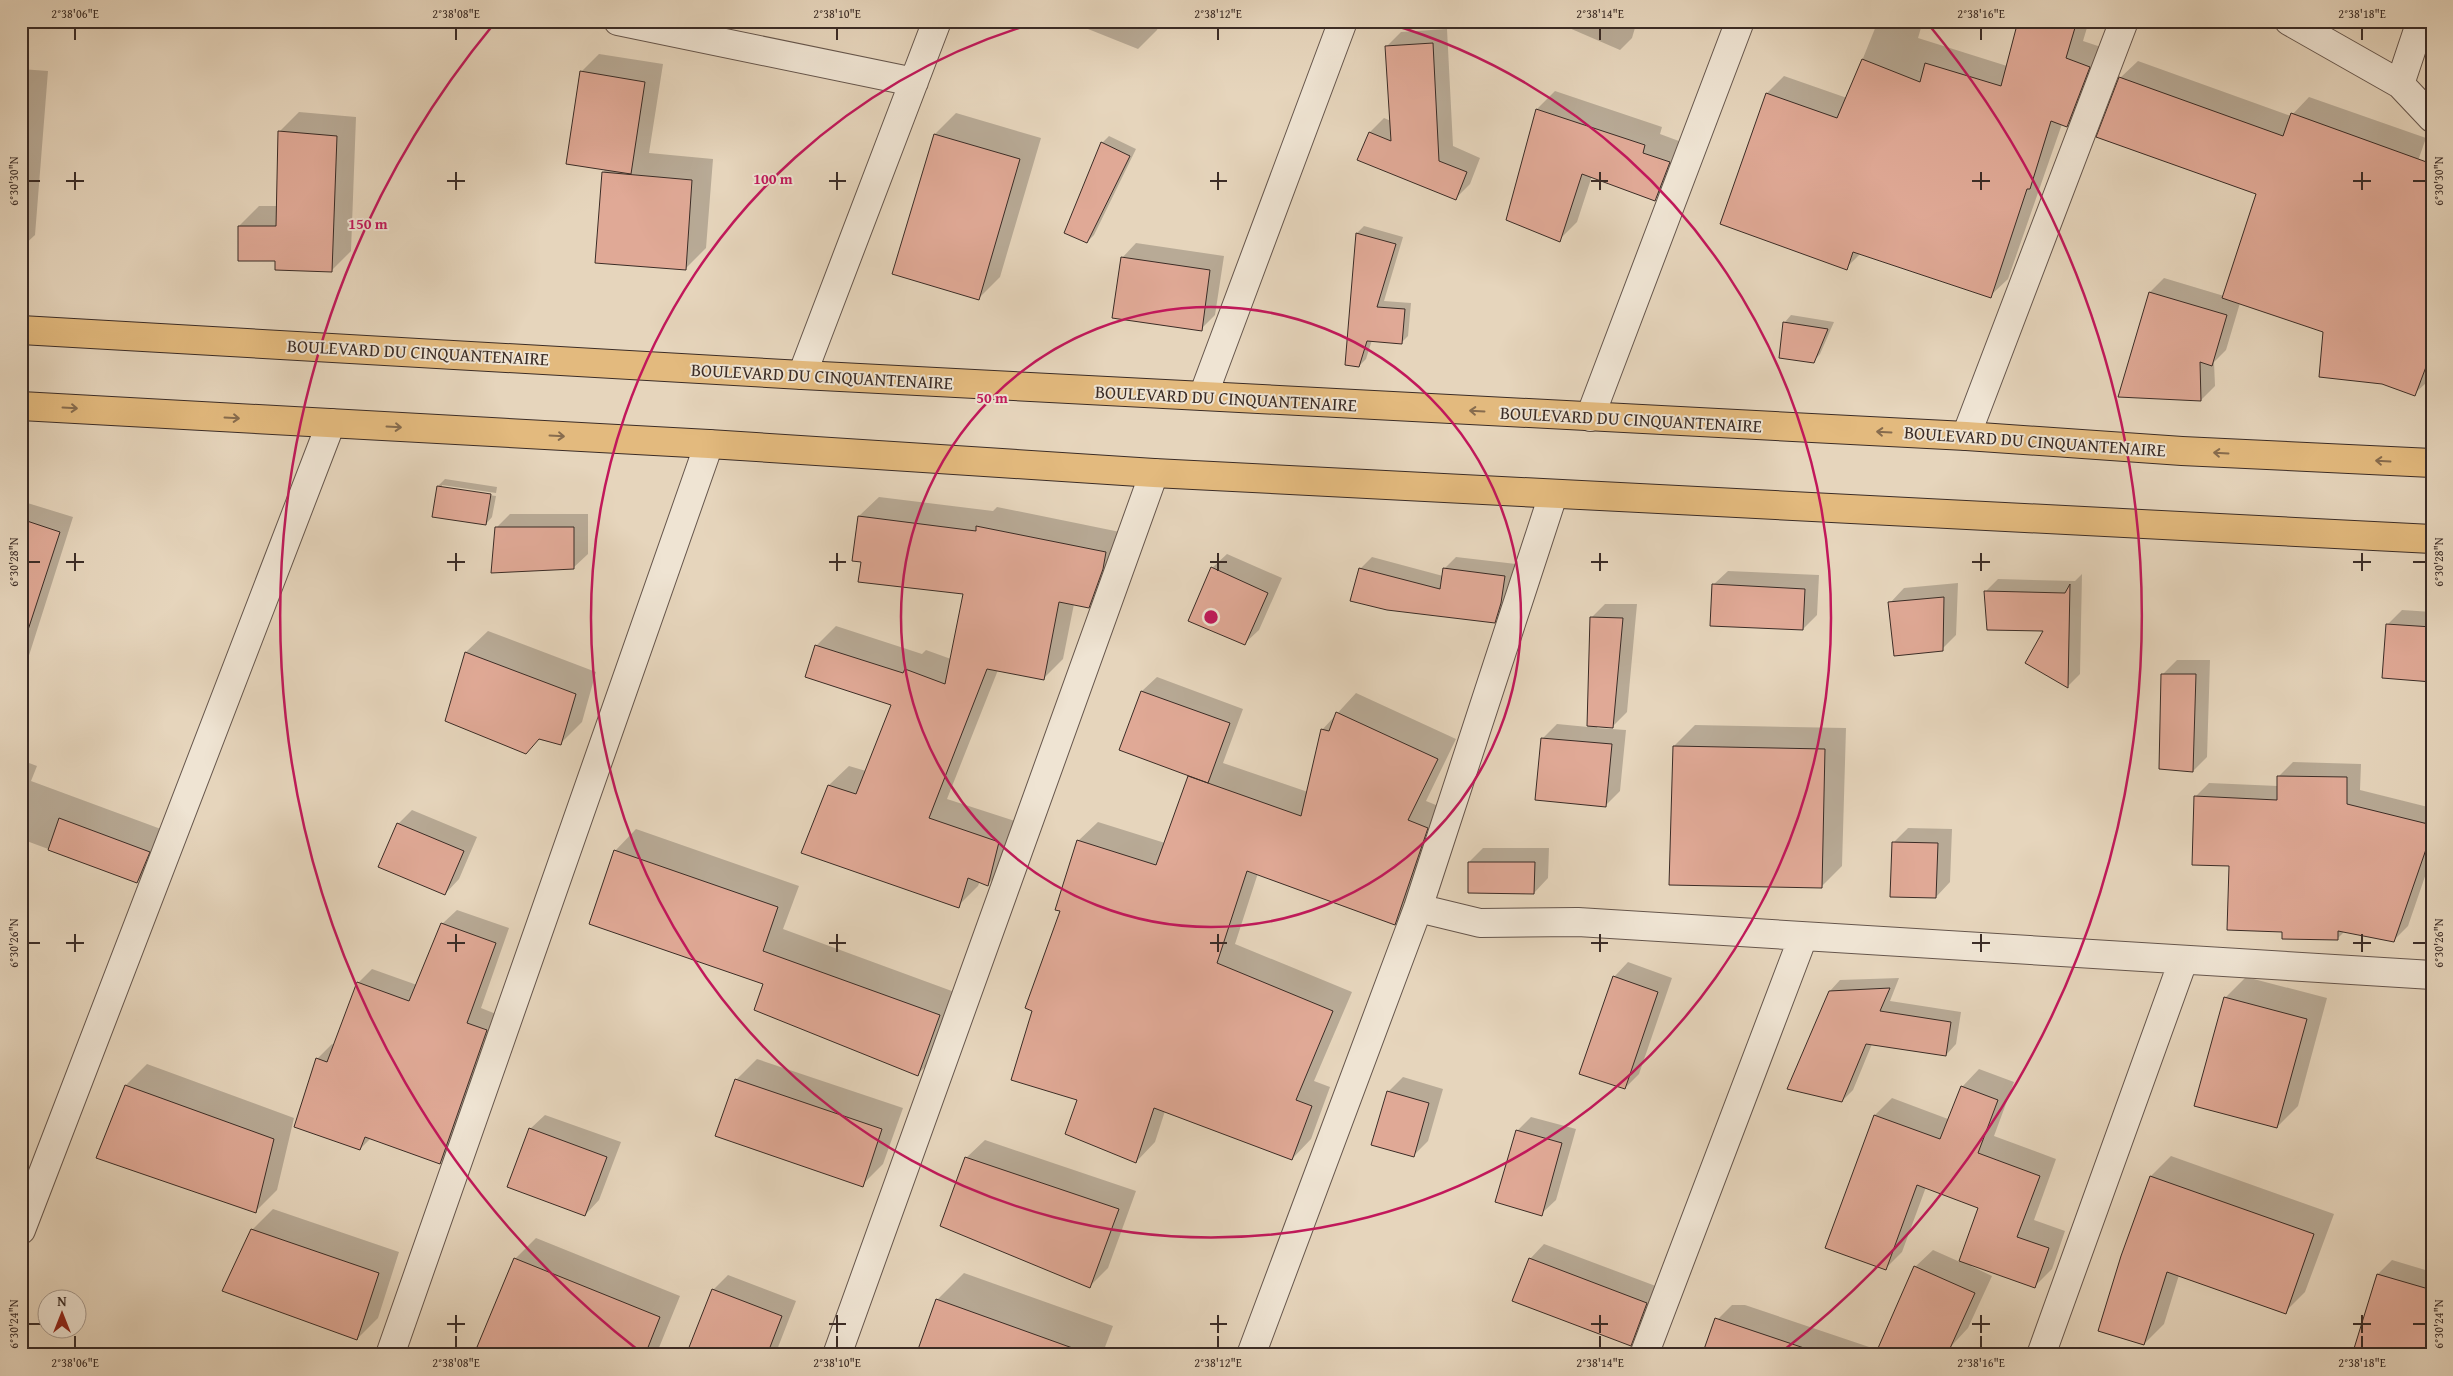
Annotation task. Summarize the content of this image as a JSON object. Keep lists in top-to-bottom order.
{
  "streets": {
    "main road": ["BOULEVARD DU CINQUANTENAIRE"]
  },
  "north": "top",
  "coordinates": [
    "2°38'06\"E",
    "2°38'08\"E",
    "2°38'10\"E",
    "2°38'12\"E",
    "2°38'14\"E",
    "2°38'16\"E",
    "2°38'18\"E",
    "6°30'30\"N",
    "6°30'28\"N",
    "6°30'26\"N",
    "6°30'24\"N"
  ],
  "rings": ["100 m", "150 m", "50 m"]
}
